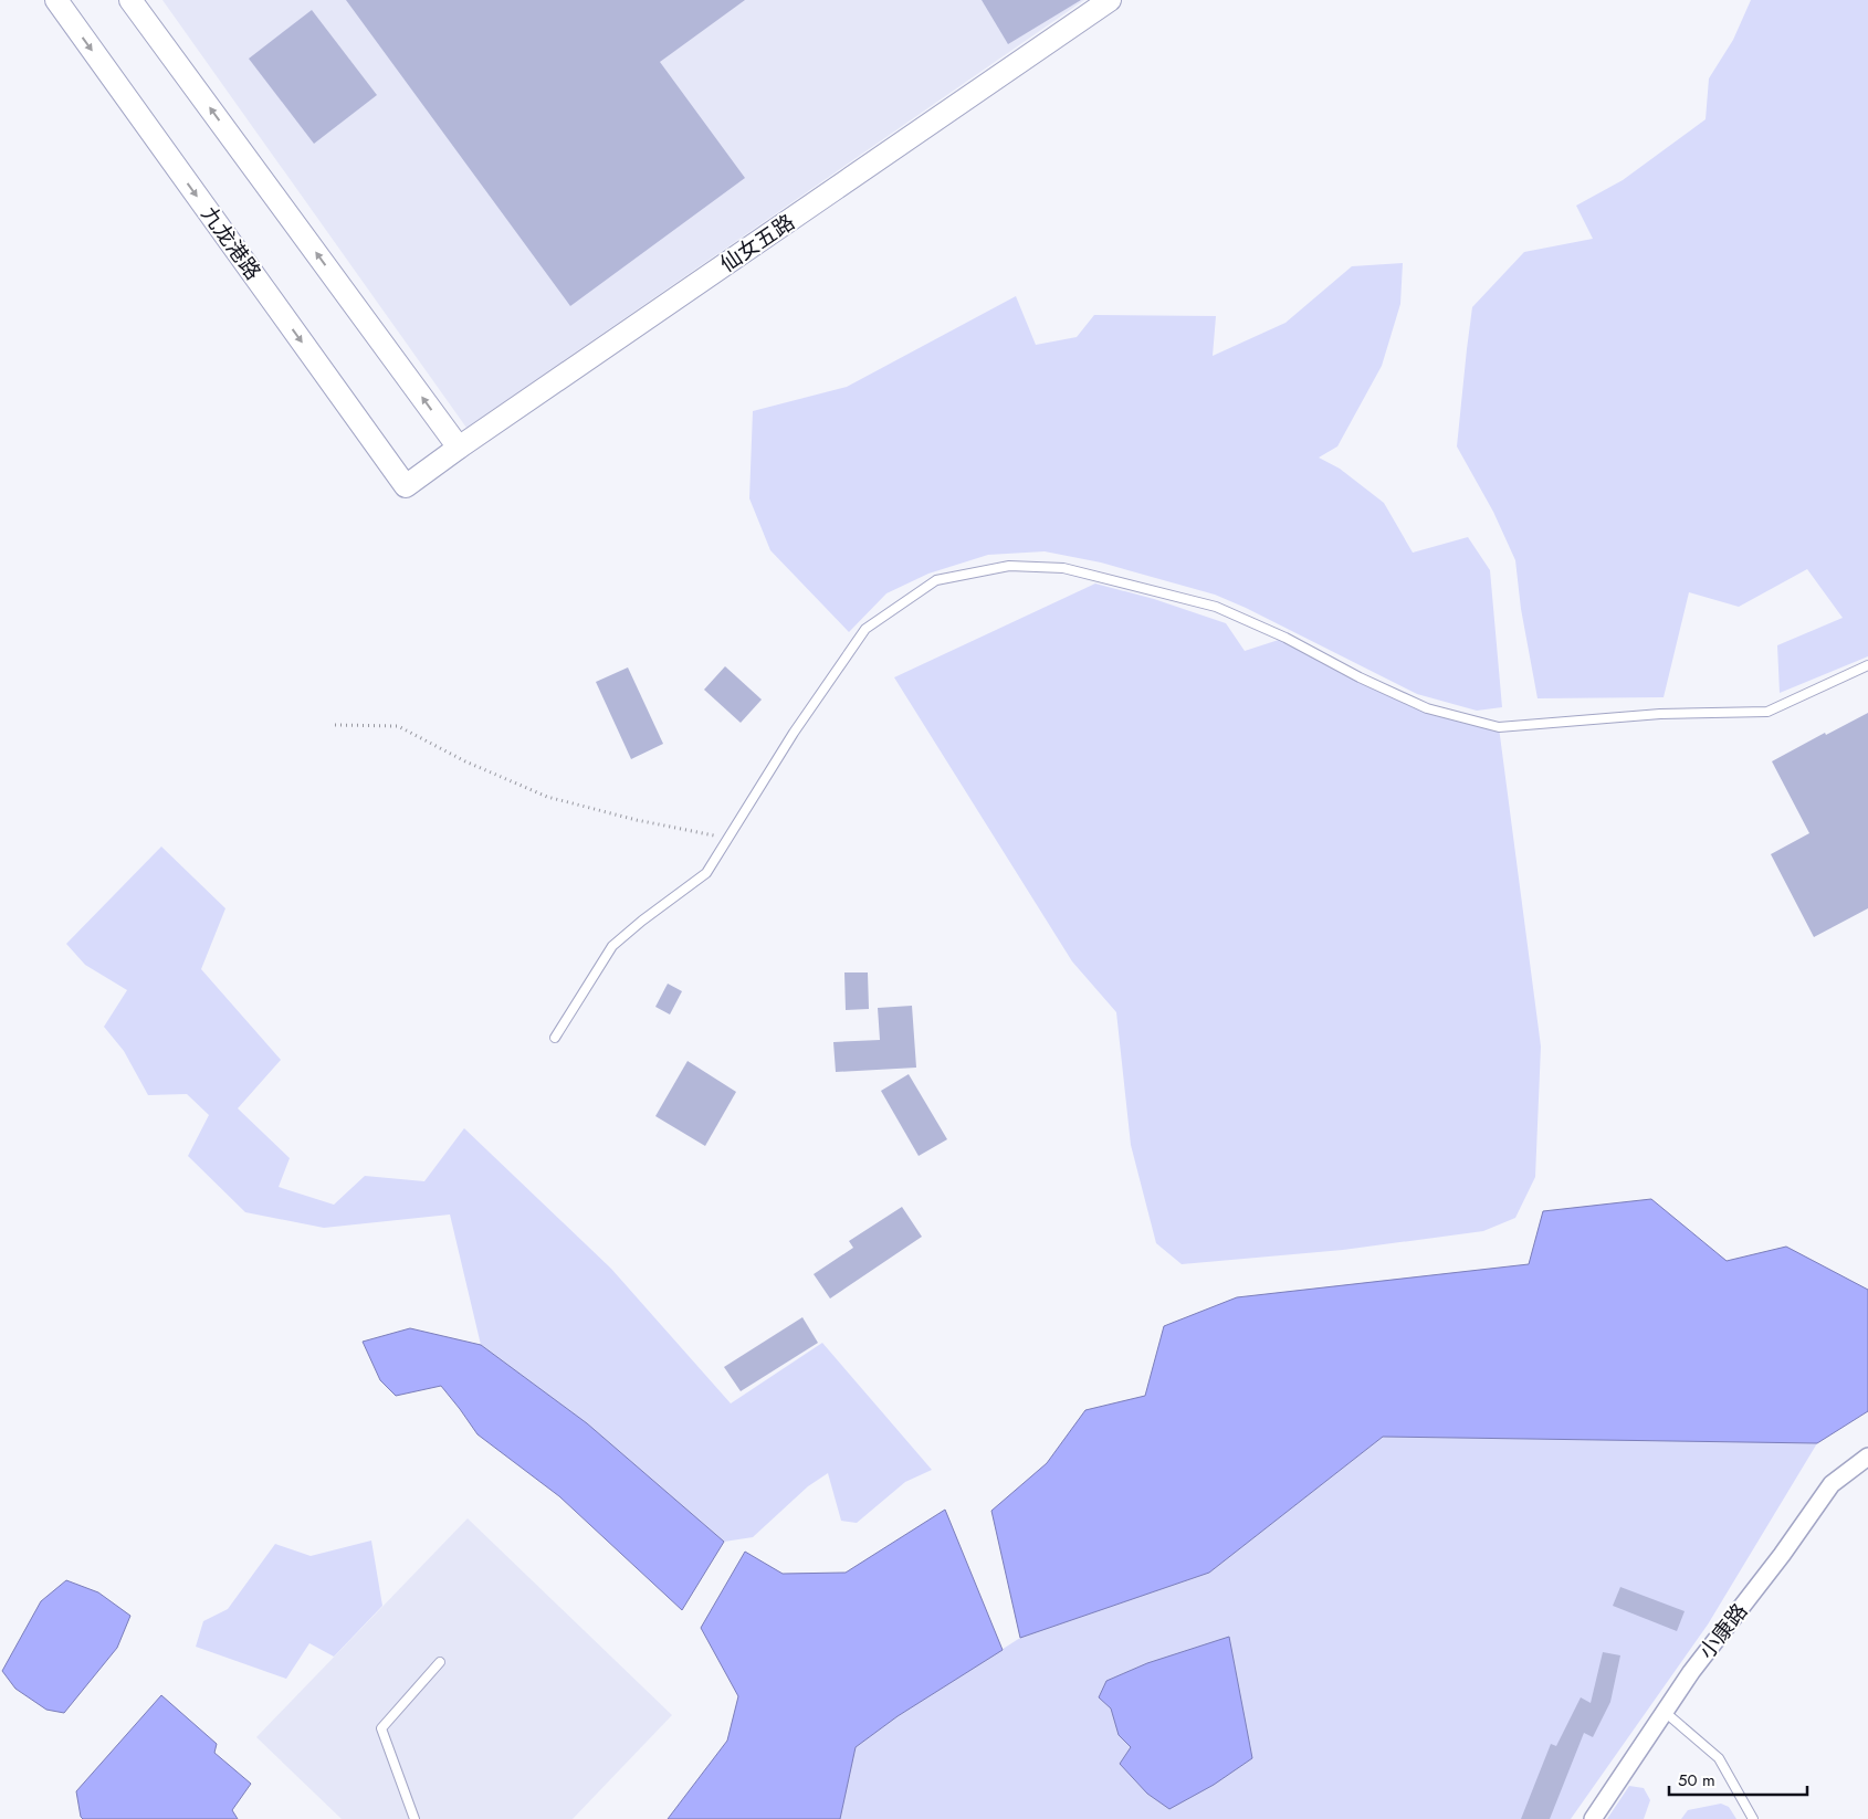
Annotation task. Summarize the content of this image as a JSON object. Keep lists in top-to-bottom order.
{
  "streets": {
    "street": ["九龙港路", "仙女五路", "小康路"]
  },
  "crossings": [
    ["九龙港路", "仙女五路"]
  ],
  "scale_bar": "50 m"
}
